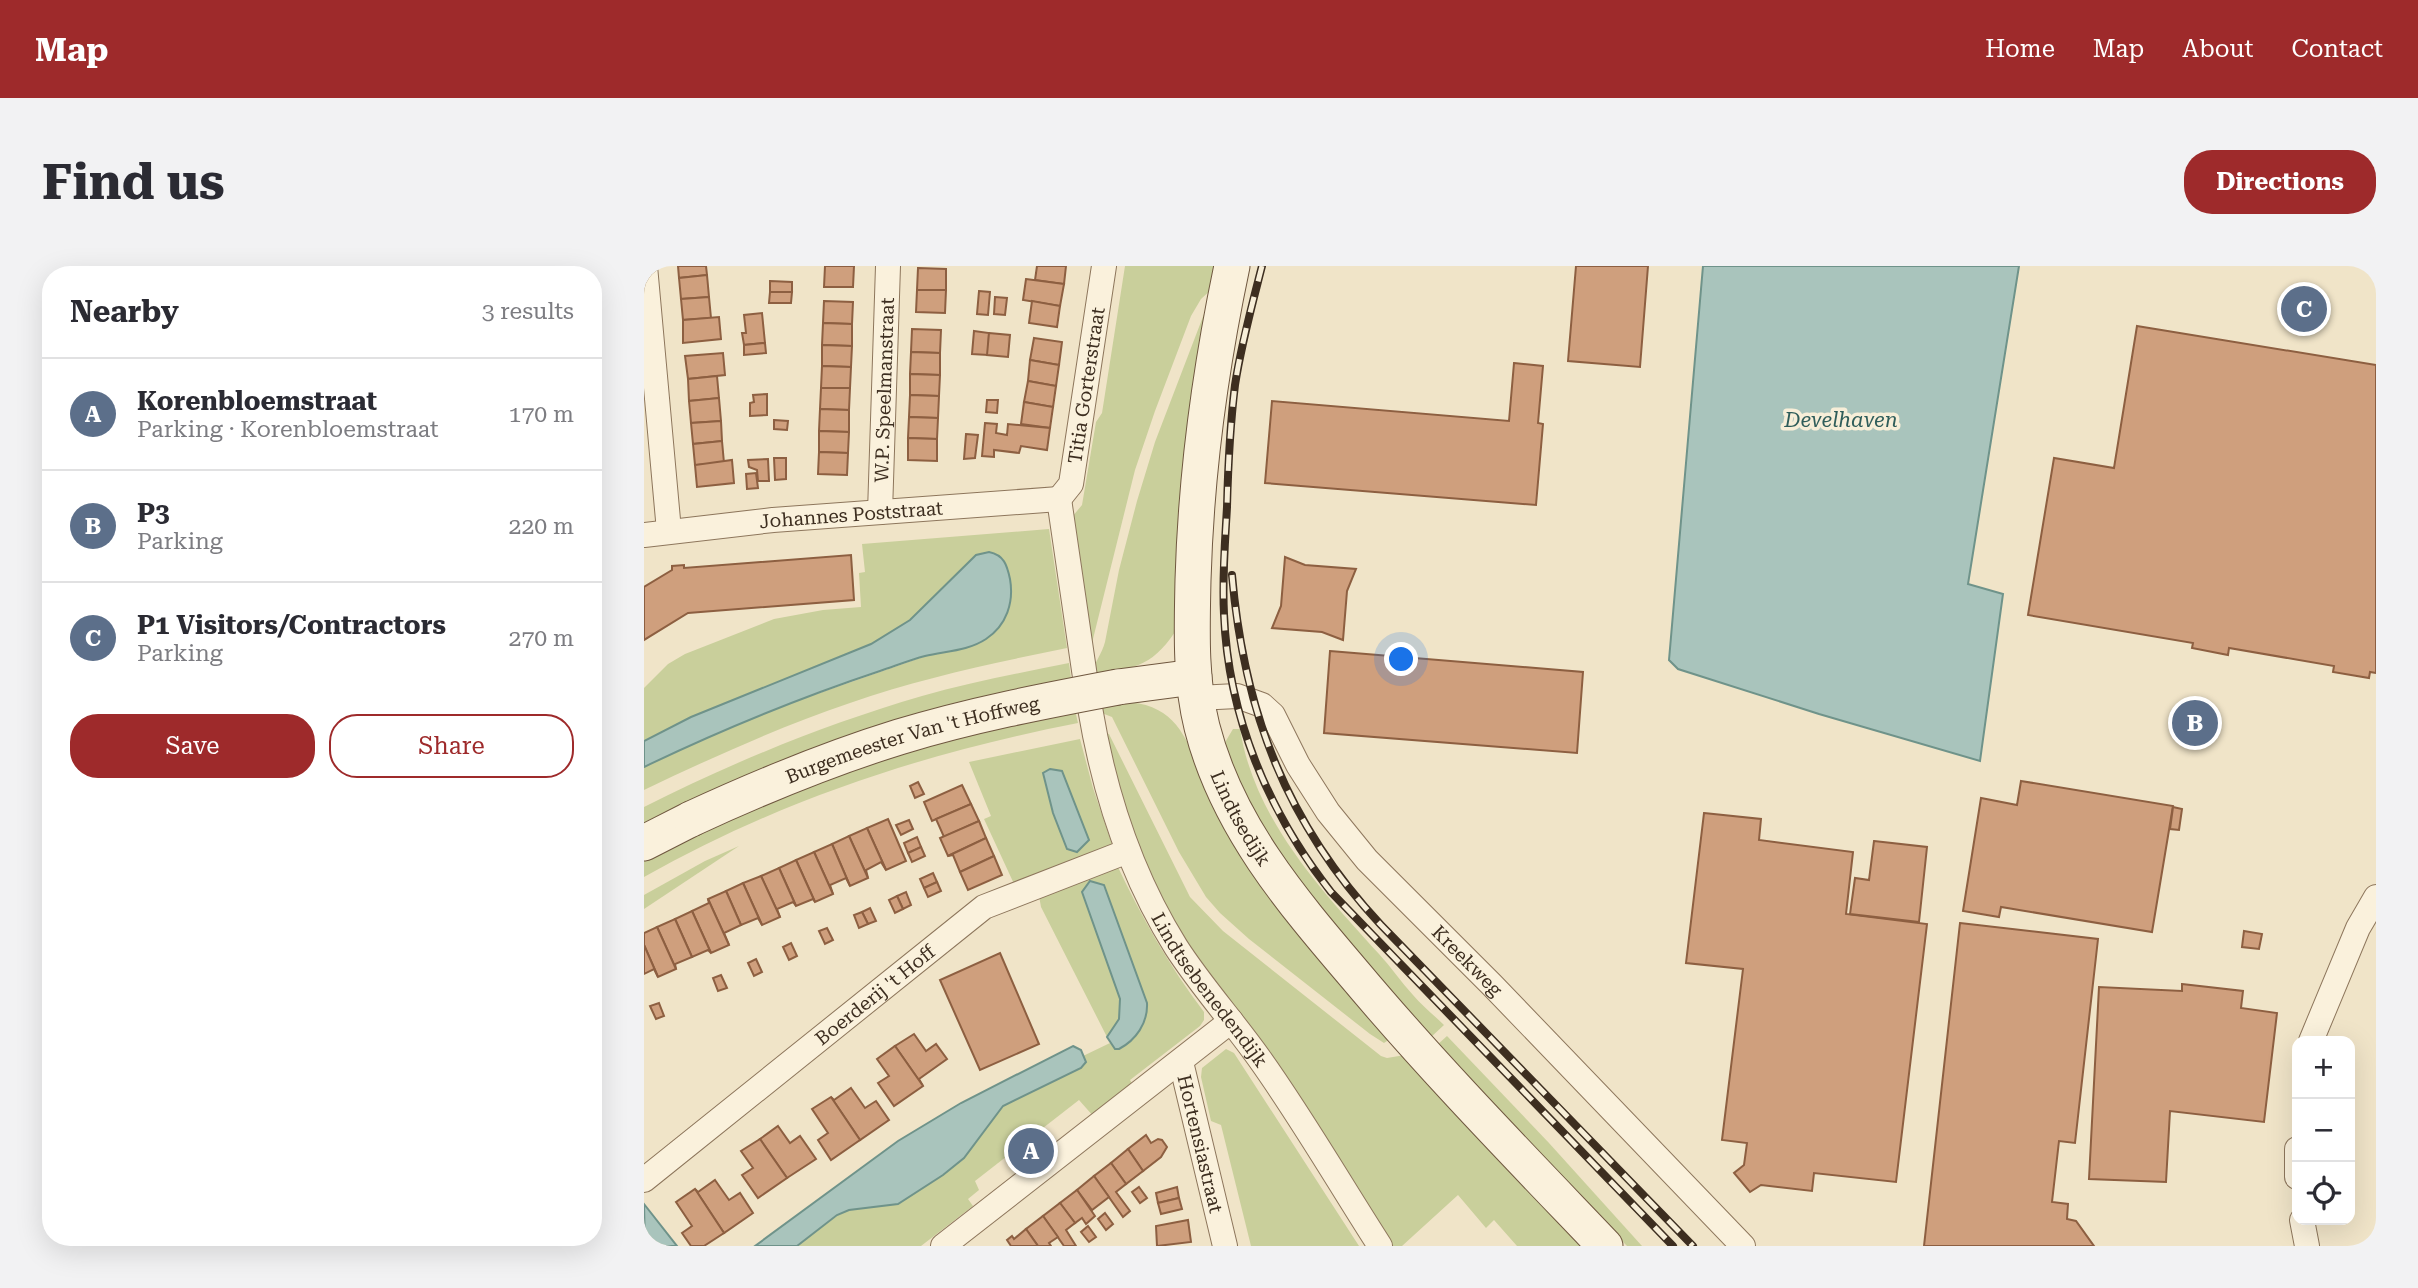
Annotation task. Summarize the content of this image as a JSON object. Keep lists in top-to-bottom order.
{
  "streets": {
    "main road": ["Burgemeester Van 't Hoffweg", "Lindtsedijk"],
    "street": [
      "Titia Gorterstraat",
      "W.P. Speelmanstraat",
      "Johannes Poststraat",
      "Kreekweg",
      "Lindtsebenedendijk",
      "Boerderij 't Hoff",
      "Hortensiastraat"
    ]
  },
  "crossings": [
    ["Titia Gorterstraat", "Johannes Poststraat"],
    ["W.P. Speelmanstraat", "Johannes Poststraat"],
    ["Burgemeester Van 't Hoffweg", "Lindtsedijk"],
    ["Burgemeester Van 't Hoffweg", "Kreekweg"],
    ["Lindtsedijk", "Kreekweg"],
    ["Lindtsebenedendijk", "Boerderij 't Hoff"],
    ["Lindtsebenedendijk", "Hortensiastraat"]
  ],
  "water": ["Develhaven"],
  "page": {
    "header": "Map",
    "nav": [
      "Home",
      "Map",
      "About",
      "Contact"
    ],
    "buttons": [
      "Directions",
      ["Save", "Share"]
    ],
    "title": "Find us",
    "heading": ["Nearby", "3 results"],
    "pins": ["C", "B", "A"],
    "list": [
      {
        "mark": "A",
        "name": "Korenbloemstraat",
        "note": "Parking · Korenbloemstraat",
        "value": "170 m"
      },
      {
        "mark": "B",
        "name": "P3",
        "note": "Parking",
        "value": "220 m"
      },
      {
        "mark": "C",
        "name": "P1 Visitors/Contractors",
        "note": "Parking",
        "value": "270 m"
      }
    ],
    "map_buttons": ["+", "−"]
  }
}
